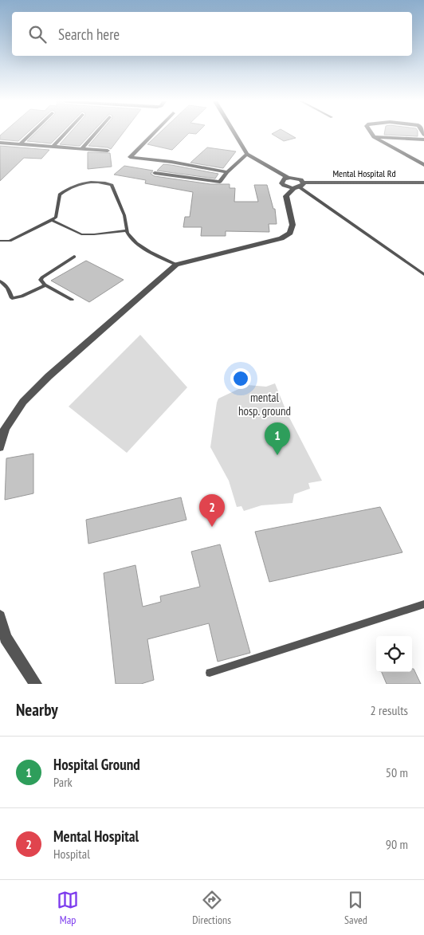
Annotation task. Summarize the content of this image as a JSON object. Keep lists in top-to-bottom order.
{
  "streets": {
    "street": ["Mental Hospital Rd"]
  },
  "parks": ["mental hosp. ground"],
  "page": {
    "search": "Search here",
    "pins": ["1", "2"],
    "heading": ["Nearby", "2 results"],
    "list": [
      {
        "mark": "1",
        "name": "Hospital Ground",
        "note": "Park",
        "value": "50 m"
      },
      {
        "mark": "2",
        "name": "Mental Hospital",
        "note": "Hospital",
        "value": "90 m"
      }
    ],
    "nav": ["Map", "Directions", "Saved"]
  }
}
